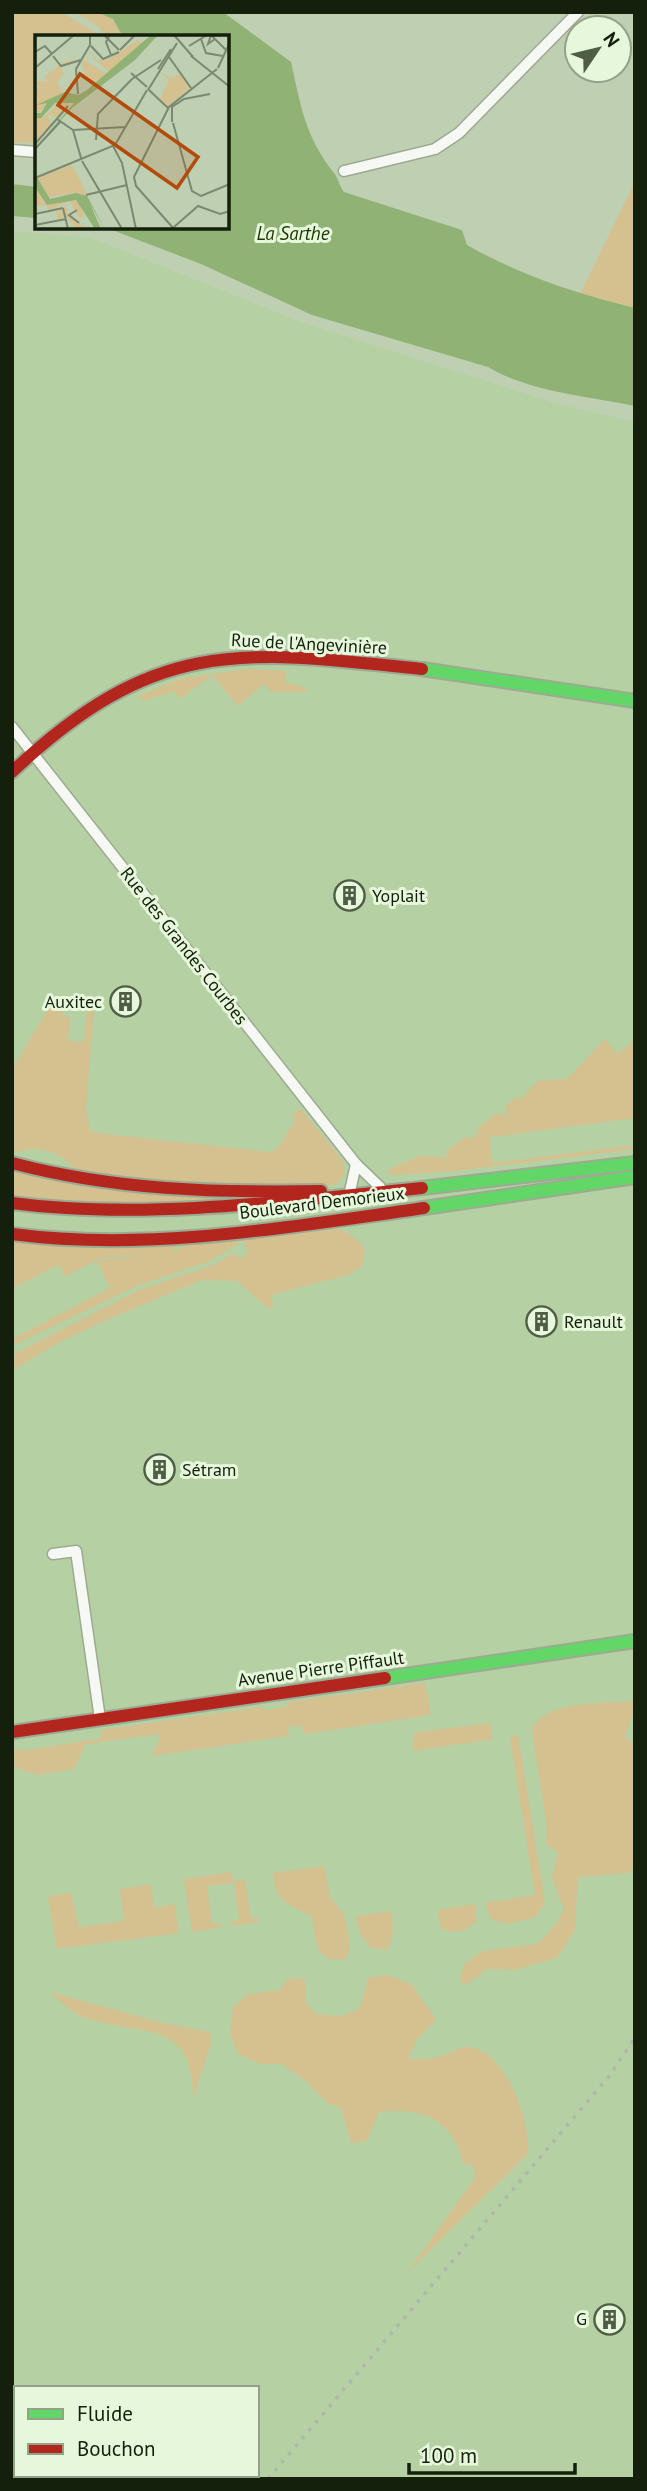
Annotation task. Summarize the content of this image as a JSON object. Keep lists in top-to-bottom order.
{
  "streets": {
    "main road": ["Rue de l'Angevinière", "Boulevard Demorieux", "Avenue Pierre Piffault"],
    "street": ["Rue des Grandes Courbes"]
  },
  "crossings": [
    ["Rue de l'Angevinière", "Rue des Grandes Courbes"]
  ],
  "water": ["La Sarthe"],
  "places": {
    "building": [
      "Yoplait",
      "Auxitec",
      "Renault",
      "Sétram",
      "G"
    ]
  },
  "legend": ["Fluide", "Bouchon"],
  "scale_bar": "100 m",
  "north": "top right"
}
